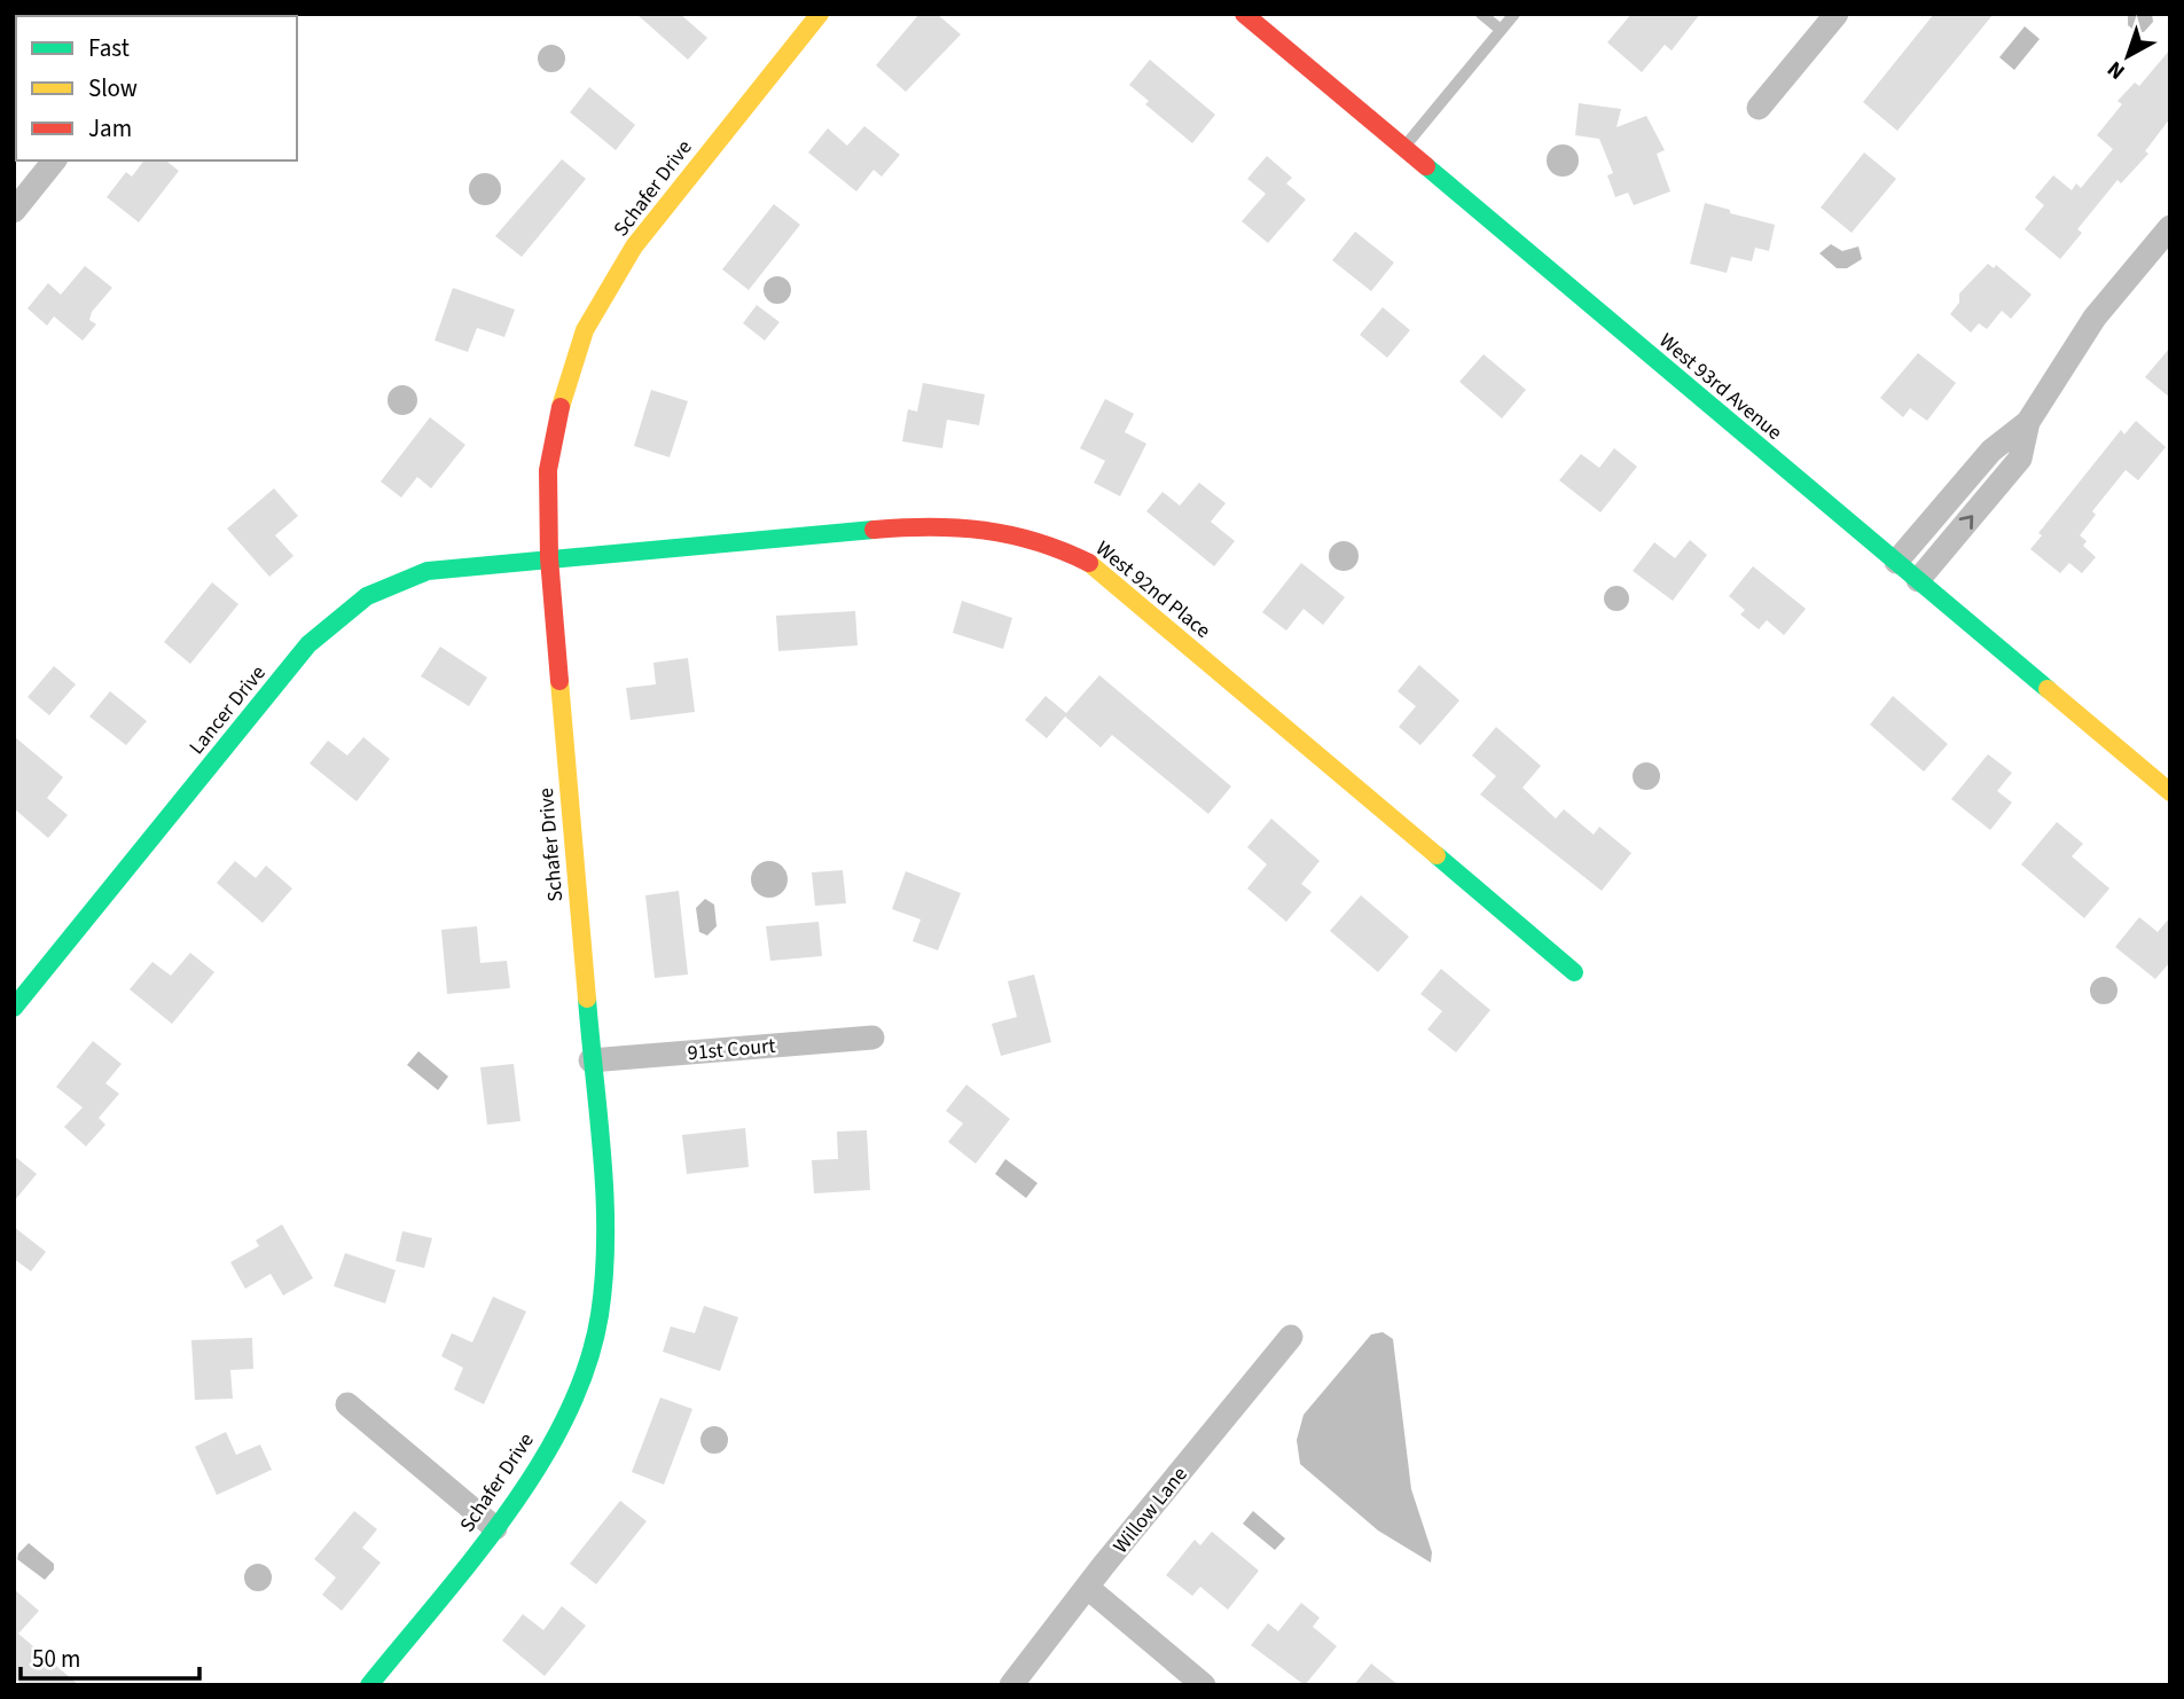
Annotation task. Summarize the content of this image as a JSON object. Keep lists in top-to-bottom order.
{
  "streets": {
    "street": [
      "Schafer Drive",
      "West 93rd Avenue",
      "West 92nd Place",
      "Lancer Drive",
      "91st Court",
      "Willow Lane"
    ]
  },
  "crossings": [
    ["Schafer Drive", "West 92nd Place"],
    ["Schafer Drive", "Lancer Drive"],
    ["Schafer Drive", "91st Court"],
    ["West 92nd Place", "Lancer Drive"]
  ],
  "legend": ["Fast", "Slow", "Jam"],
  "scale_bar": "50 m",
  "north": "bottom left"
}
